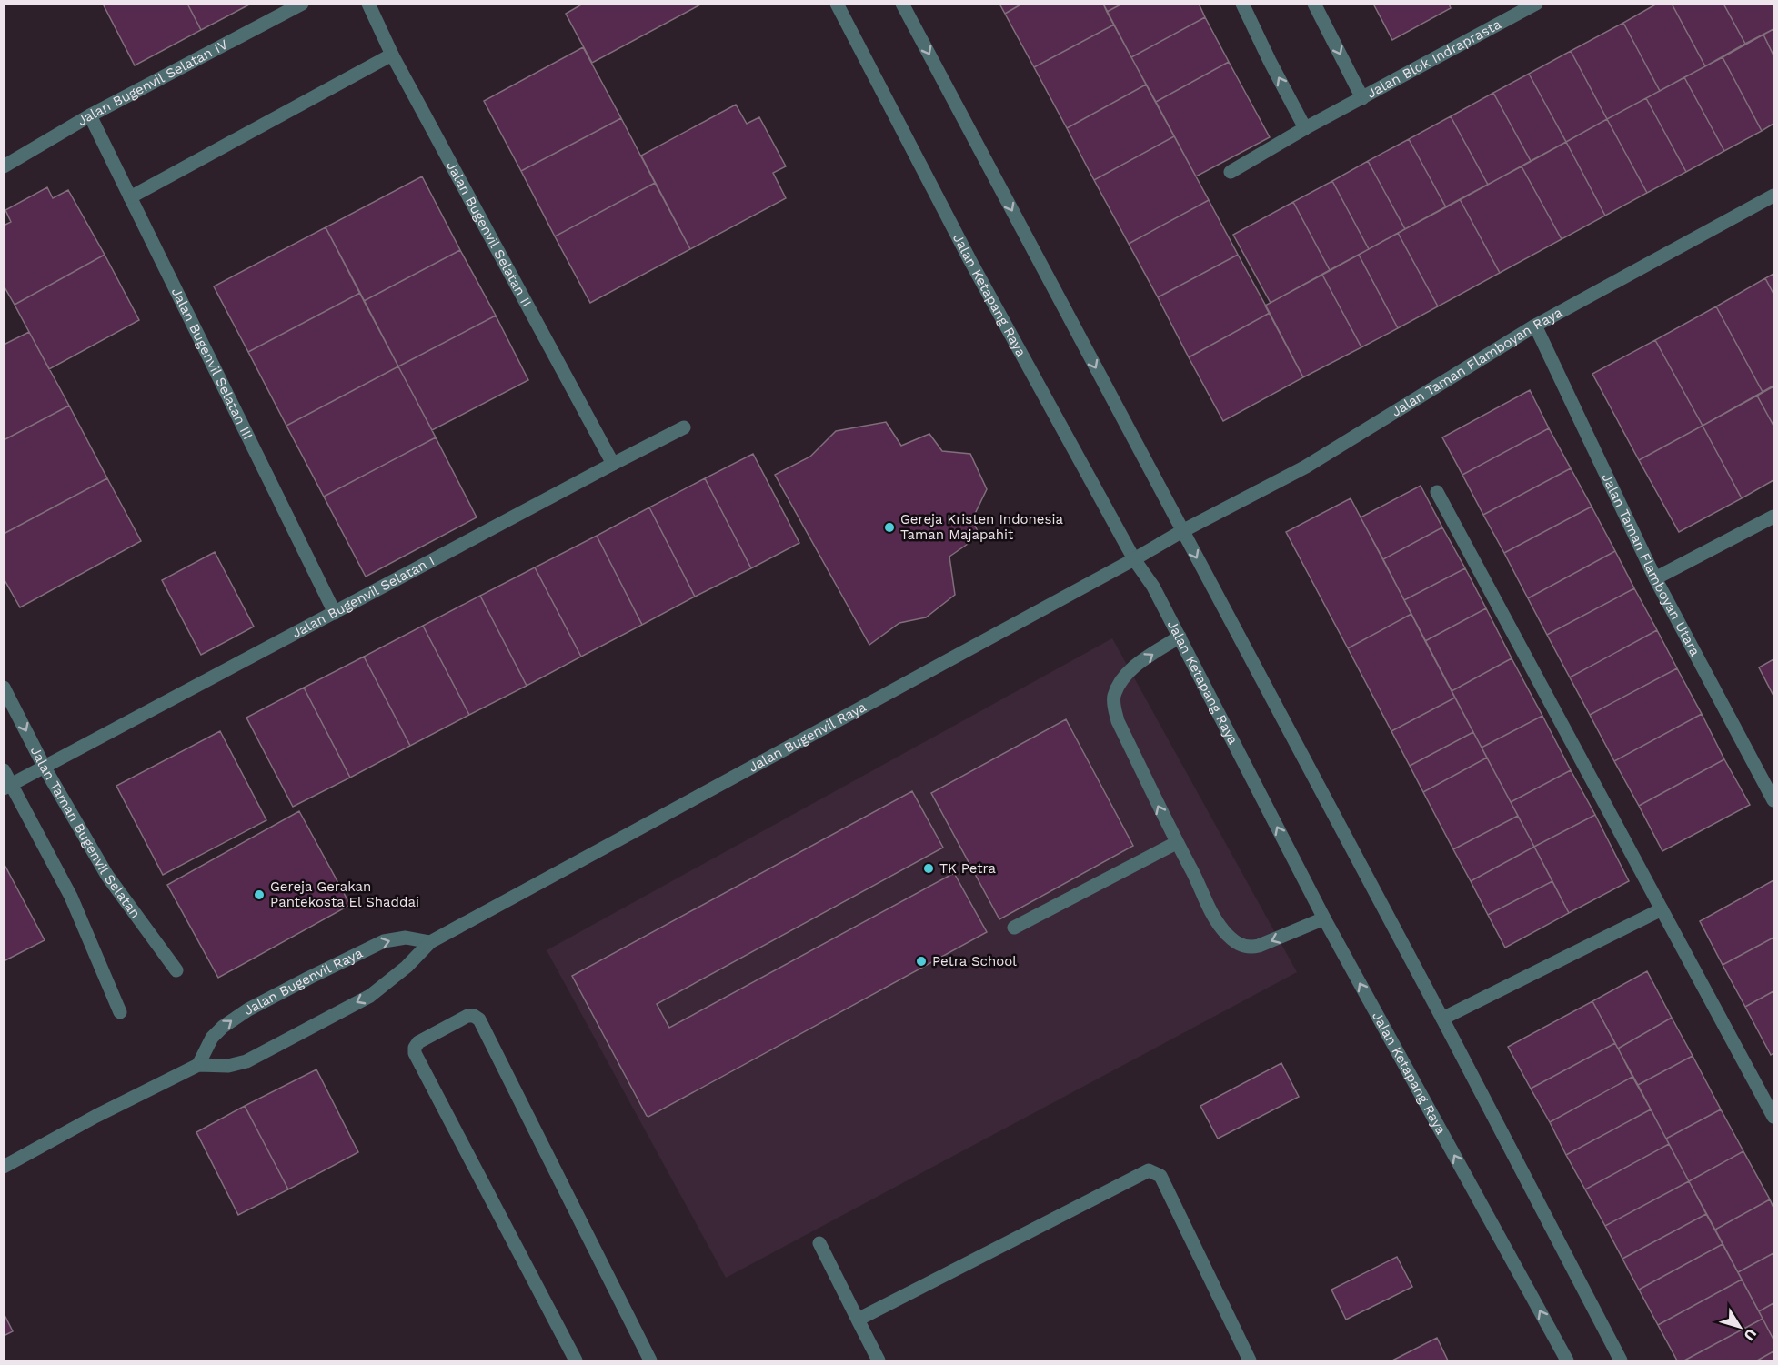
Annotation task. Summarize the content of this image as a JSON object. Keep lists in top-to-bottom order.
{
  "streets": {
    "street": [
      "Jalan Blok Indraprasta",
      "Jalan Bugenvil Selatan IV",
      "Jalan Bugenvil Selatan II",
      "Jalan Ketapang Raya",
      "Jalan Taman Flamboyan Raya",
      "Jalan Bugenvil Selatan III",
      "Jalan Taman Flamboyan Utara",
      "Jalan Bugenvil Selatan I",
      "Jalan Bugenvil Raya",
      "Jalan Taman Bugenvil Selatan"
    ]
  },
  "crossings": [
    ["Jalan Bugenvil Selatan IV", "Jalan Bugenvil Selatan III"],
    ["Jalan Bugenvil Selatan II", "Jalan Bugenvil Selatan I"],
    ["Jalan Ketapang Raya", "Jalan Bugenvil Raya"],
    ["Jalan Taman Flamboyan Raya", "Jalan Taman Flamboyan Utara"],
    ["Jalan Taman Flamboyan Raya", "Jalan Bugenvil Raya"],
    ["Jalan Bugenvil Selatan III", "Jalan Bugenvil Selatan I"],
    ["Jalan Bugenvil Selatan I", "Jalan Taman Bugenvil Selatan"]
  ],
  "places": [
    "Gereja Kristen Indonesia Taman Majapahit",
    "TK Petra",
    "Gereja Gerakan Pantekosta El Shaddai",
    "Petra School"
  ],
  "north": "bottom right"
}
